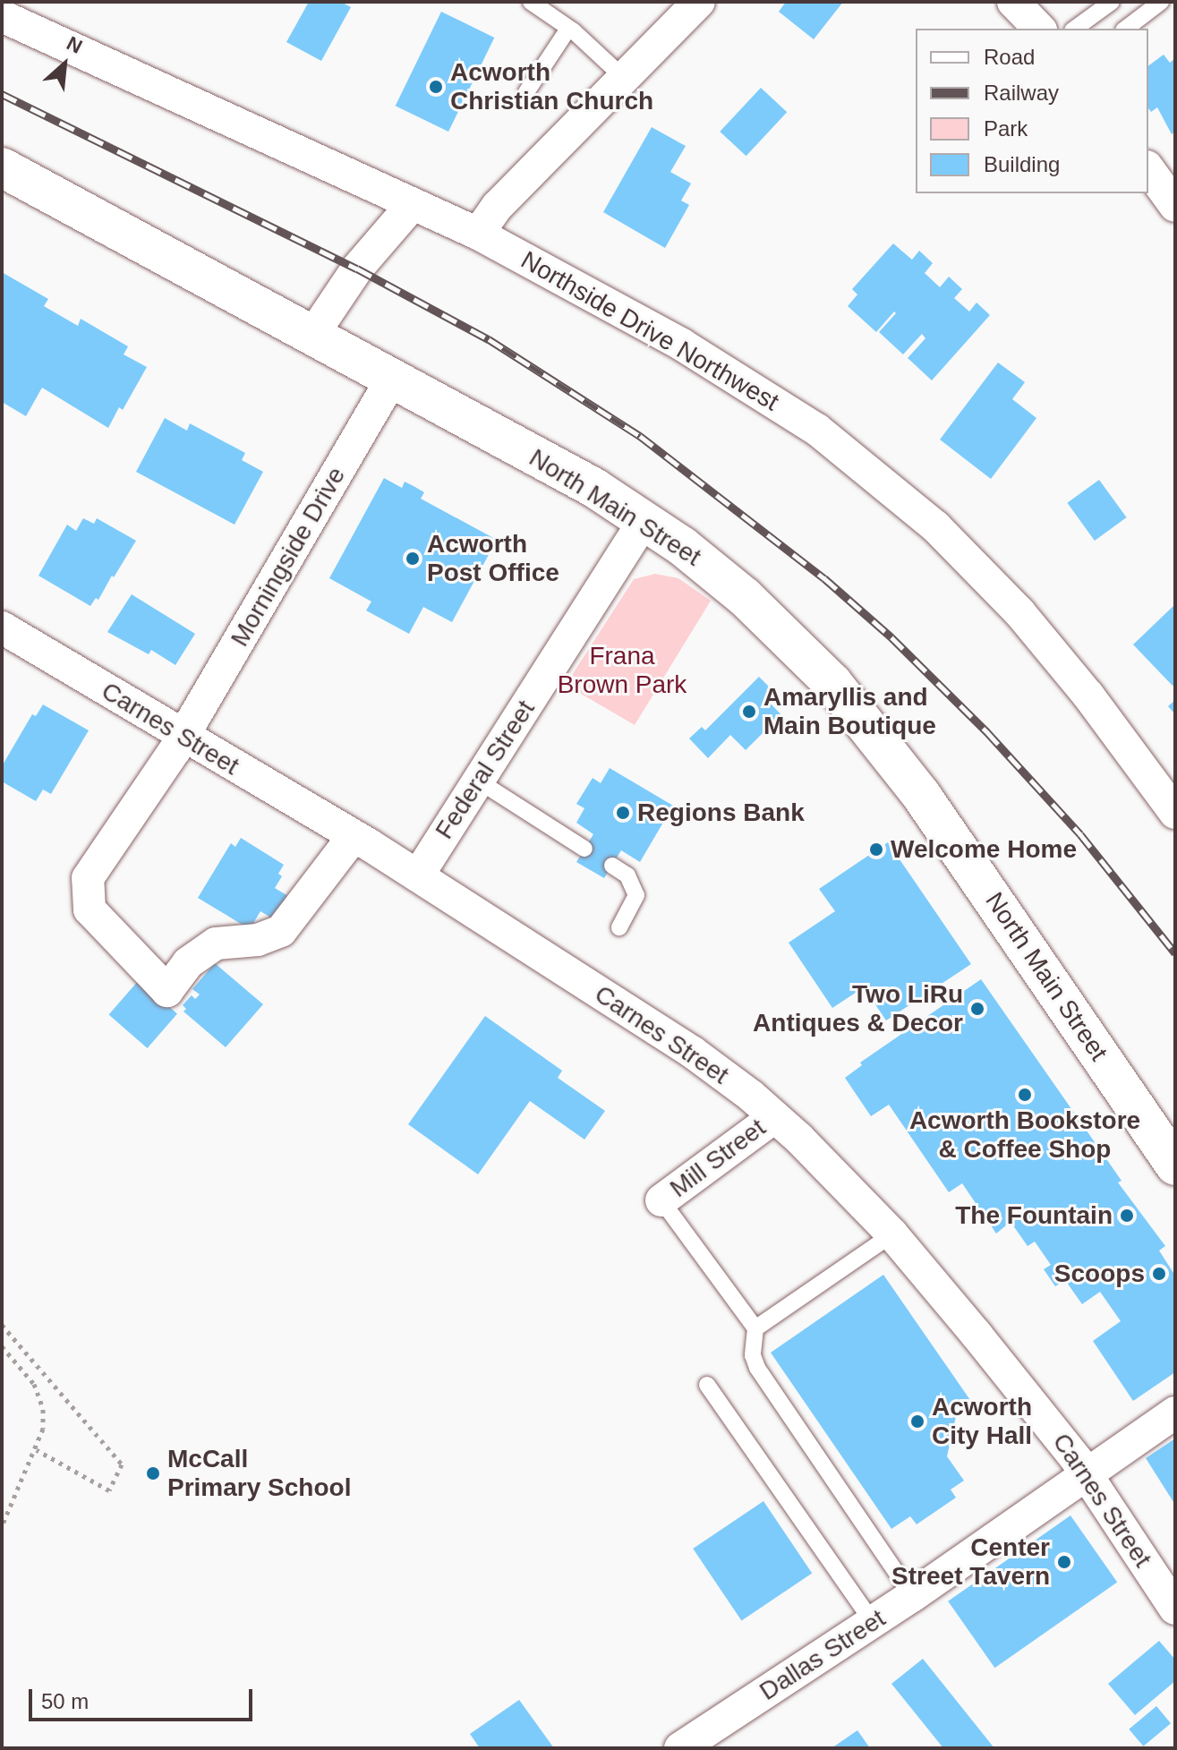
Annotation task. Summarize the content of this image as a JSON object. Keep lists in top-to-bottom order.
{
  "streets": {
    "main road": ["North Main Street"],
    "street": [
      "Northside Drive Northwest",
      "Morningside Drive",
      "Carnes Street",
      "Federal Street",
      "Mill Street",
      "Dallas Street"
    ]
  },
  "crossings": [
    ["North Main Street", "Morningside Drive"],
    ["North Main Street", "Federal Street"],
    ["Morningside Drive", "Carnes Street"],
    ["Carnes Street", "Federal Street"],
    ["Carnes Street", "Mill Street"],
    ["Carnes Street", "Dallas Street"]
  ],
  "parks": ["Frana Brown Park"],
  "places": [
    "Acworth Christian Church",
    "Acworth Post Office",
    "Amaryllis and Main Boutique",
    "Regions Bank",
    "Welcome Home",
    "Two LiRu Antiques & Decor",
    "Acworth Bookstore & Coffee Shop",
    "The Fountain",
    "Scoops",
    "Acworth City Hall",
    "McCall Primary School",
    "Center Street Tavern"
  ],
  "legend": [
    "Road",
    "Railway",
    "Park",
    "Building"
  ],
  "scale_bar": "50 m",
  "north": "top right"
}
